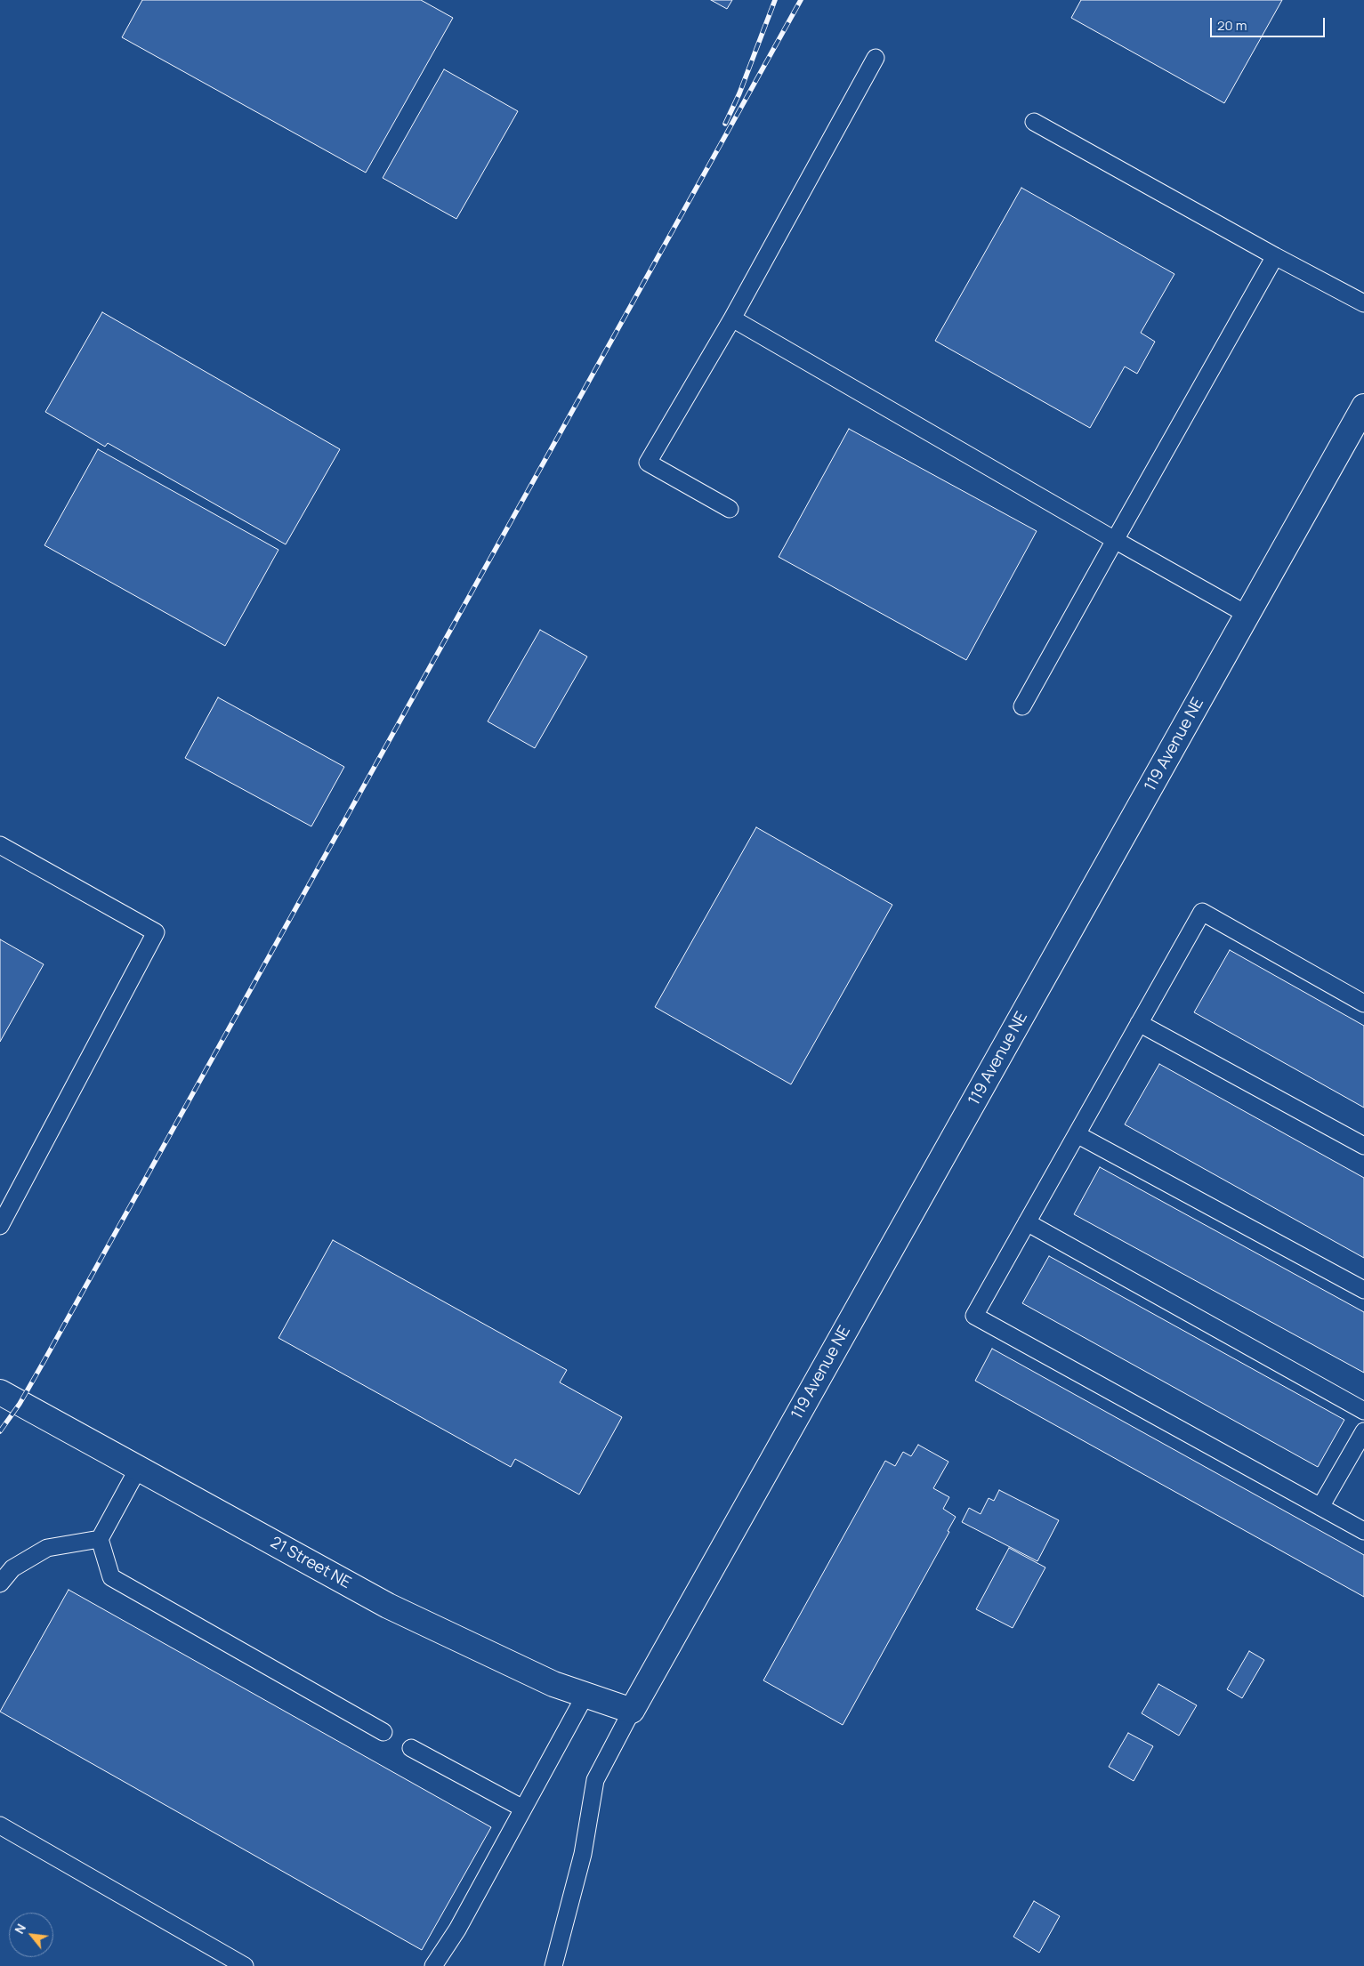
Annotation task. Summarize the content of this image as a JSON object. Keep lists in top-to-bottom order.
{
  "streets": {
    "street": ["119 Avenue NE", "21 Street NE"]
  },
  "crossings": [
    ["119 Avenue NE", "21 Street NE"]
  ],
  "scale_bar": "20 m",
  "north": "top left"
}
